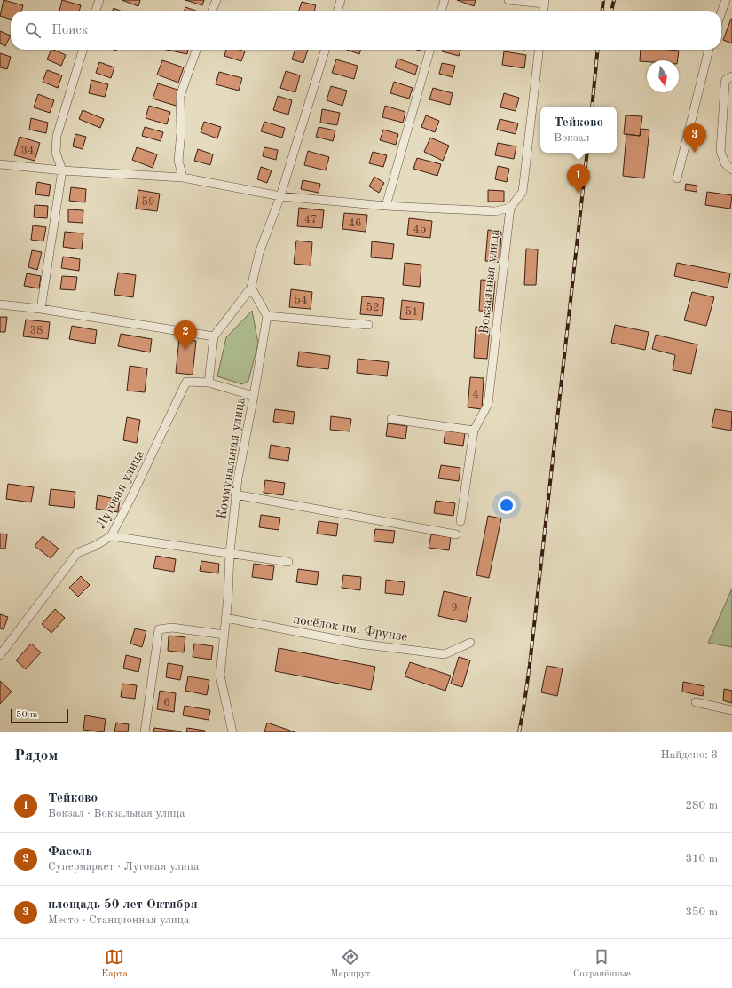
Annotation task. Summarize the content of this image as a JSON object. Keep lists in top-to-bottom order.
{
  "streets": {
    "street": [
      "Вокзальная улица",
      "Коммунальная улица",
      "Луговая улица",
      "посёлок им. Фрунзе"
    ]
  },
  "crossings": [
    ["Коммунальная улица", "посёлок им. Фрунзе"]
  ],
  "house_numbers": [
    "34",
    "59",
    "47",
    "46",
    "45",
    "54",
    "52",
    "51",
    "38",
    "4",
    "9",
    "6"
  ],
  "scale_bar": "50 m",
  "north": "bottom",
  "page": {
    "search": "Поиск",
    "popup": ["Тейково", "Вокзал"],
    "pins": ["3", "1", "2"],
    "scale": "50 m",
    "heading": ["Рядом", "Найдено: 3"],
    "list": [
      {
        "mark": "1",
        "name": "Тейково",
        "note": "Вокзал · Вокзальная улица",
        "value": "280 m"
      },
      {
        "mark": "2",
        "name": "Фасоль",
        "note": "Супермаркет · Луговая улица",
        "value": "310 m"
      },
      {
        "mark": "3",
        "name": "площадь 50 лет Октября",
        "note": "Место · Станционная улица",
        "value": "350 m"
      }
    ],
    "nav": ["Карта", "Маршрут", "Сохранённые"]
  }
}
